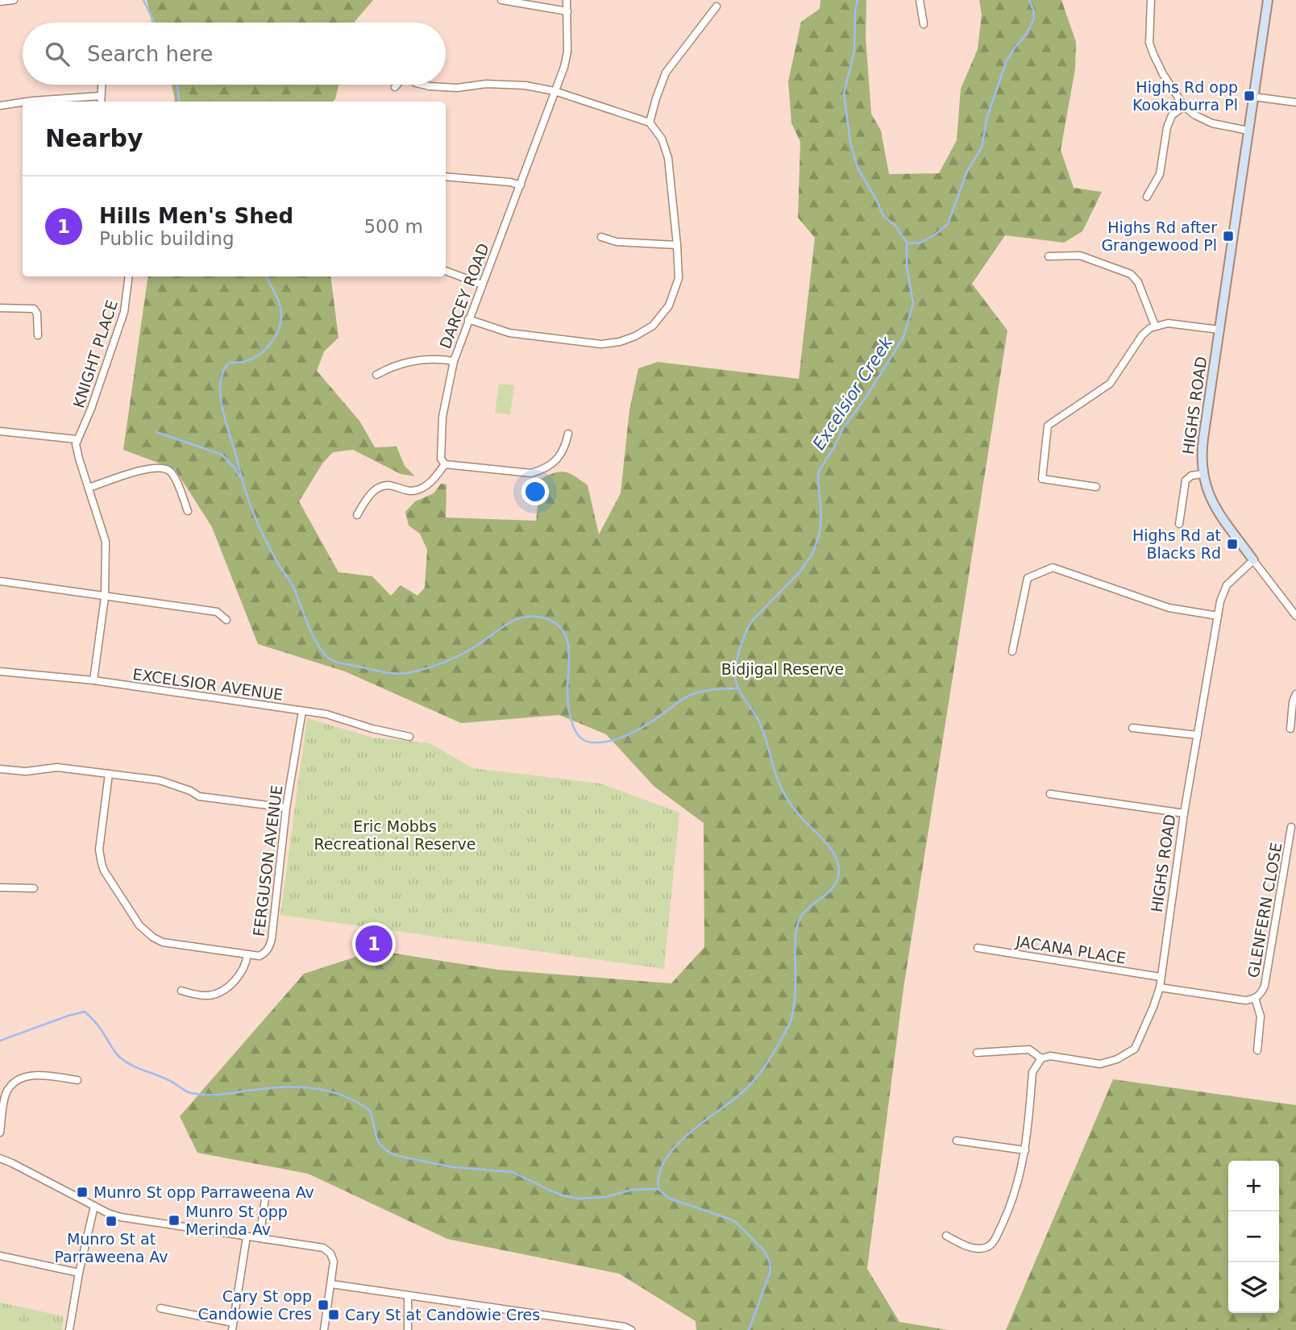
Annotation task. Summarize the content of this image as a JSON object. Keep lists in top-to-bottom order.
{
  "streets": {
    "street": [
      "DARCEY ROAD",
      "KNIGHT PLACE",
      "HIGHS ROAD",
      "EXCELSIOR AVENUE",
      "FERGUSON AVENUE",
      "GLENFERN CLOSE",
      "JACANA PLACE"
    ]
  },
  "crossings": [
    ["HIGHS ROAD", "GLENFERN CLOSE"],
    ["HIGHS ROAD", "JACANA PLACE"],
    ["EXCELSIOR AVENUE", "FERGUSON AVENUE"]
  ],
  "water": ["Excelsior Creek"],
  "parks": ["Bidjigal Reserve", "Eric Mobbs Recreational Reserve"],
  "places": {
    "transit": [
      "Highs Rd opp Kookaburra Pl",
      "Highs Rd after Grangewood Pl",
      "Highs Rd at Blacks Rd",
      "Munro St opp Parraweena Av",
      "Munro St opp Merinda Av",
      "Munro St at Parraweena Av",
      "Cary St opp Candowie Cres",
      "Cary St at Candowie Cres"
    ]
  },
  "page": {
    "search": "Search here",
    "heading": "Nearby",
    "list": [
      {
        "mark": "1",
        "name": "Hills Men's Shed",
        "note": "Public building",
        "value": "500 m"
      }
    ],
    "pins": "1",
    "map_buttons": ["+", "−"]
  }
}
